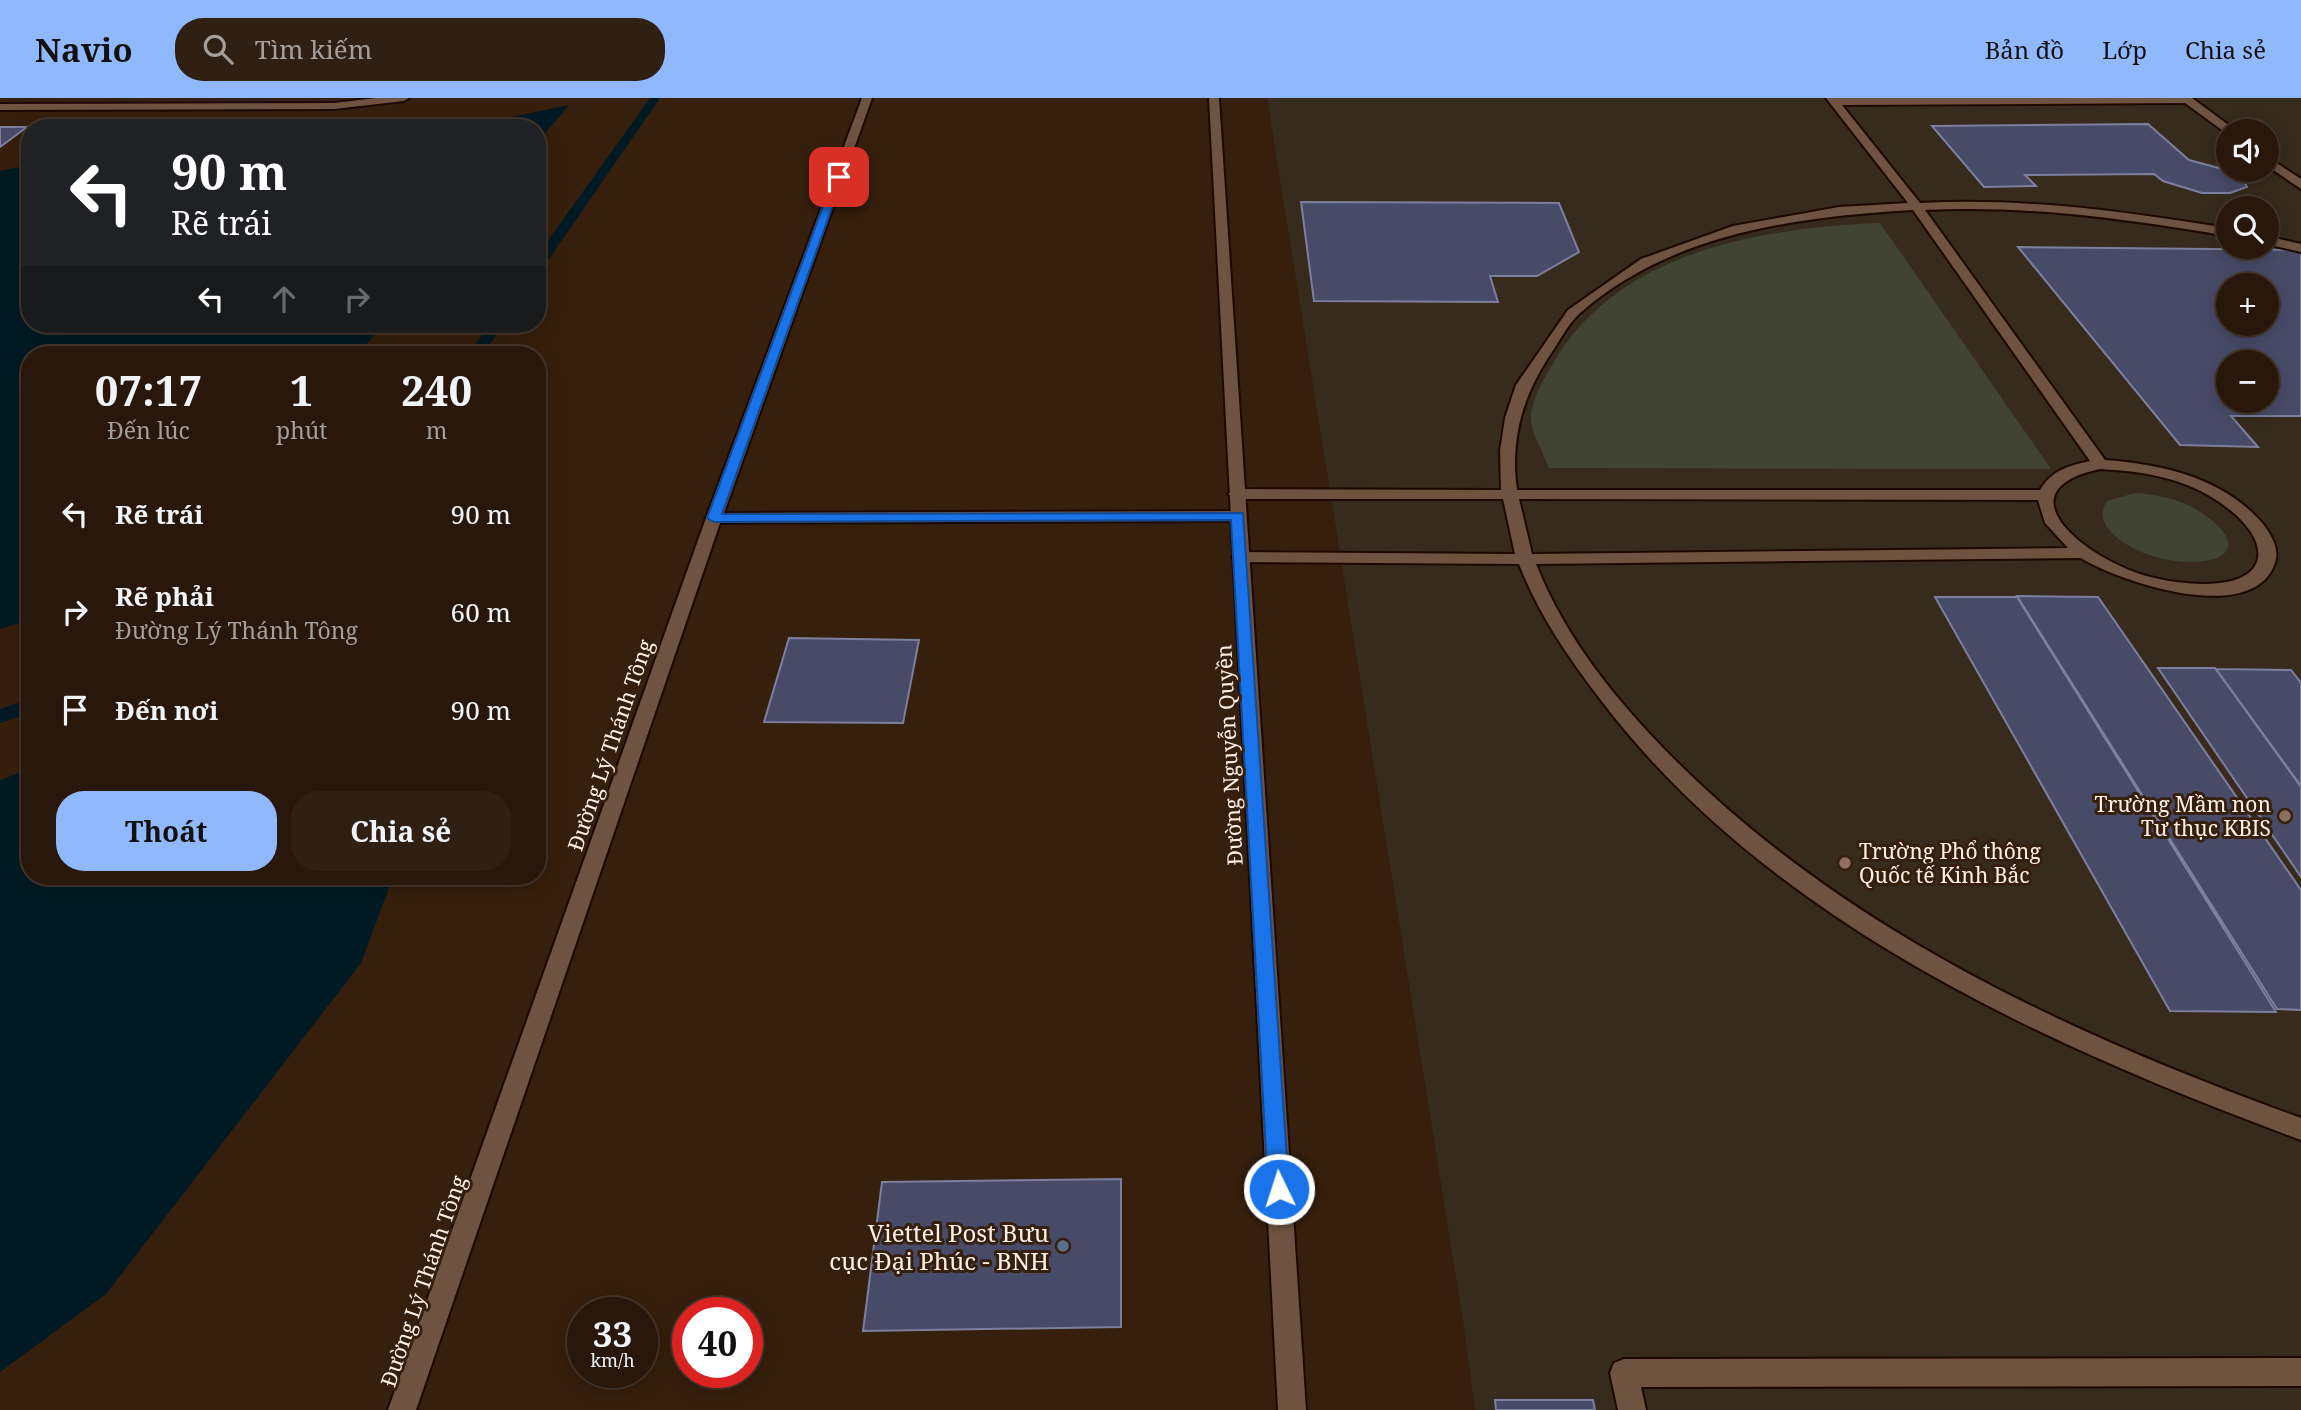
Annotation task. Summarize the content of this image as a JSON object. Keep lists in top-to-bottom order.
{
  "streets": {
    "street": ["Đường Lý Thánh Tông", "Đường Nguyễn Quyền"]
  },
  "places": ["Trường Mầm non Tư thục KBIS", "Trường Phổ thông Quốc tế Kinh Bắc", "Viettel Post Bưu cục Đại Phúc - BNH"],
  "page": {
    "header": "Navio",
    "search": "Tìm kiếm",
    "nav": ["Bản đồ", "Lớp", "Chia sẻ"],
    "map_buttons": ["+", "−"],
    "turn": ["90 m", "Rẽ trái"],
    "eta": [
      "07:17",
      "Đến lúc",
      "1",
      "phút",
      "240",
      "m"
    ],
    "list": [
      {
        "name": "Rẽ trái",
        "value": "90 m"
      },
      {
        "name": "Rẽ phải",
        "note": "Đường Lý Thánh Tông",
        "value": "60 m"
      },
      {
        "name": "Đến nơi",
        "value": "90 m"
      }
    ],
    "buttons": ["Thoát", "Chia sẻ"],
    "speed": "33 km/h",
    "limit": "40"
  }
}
